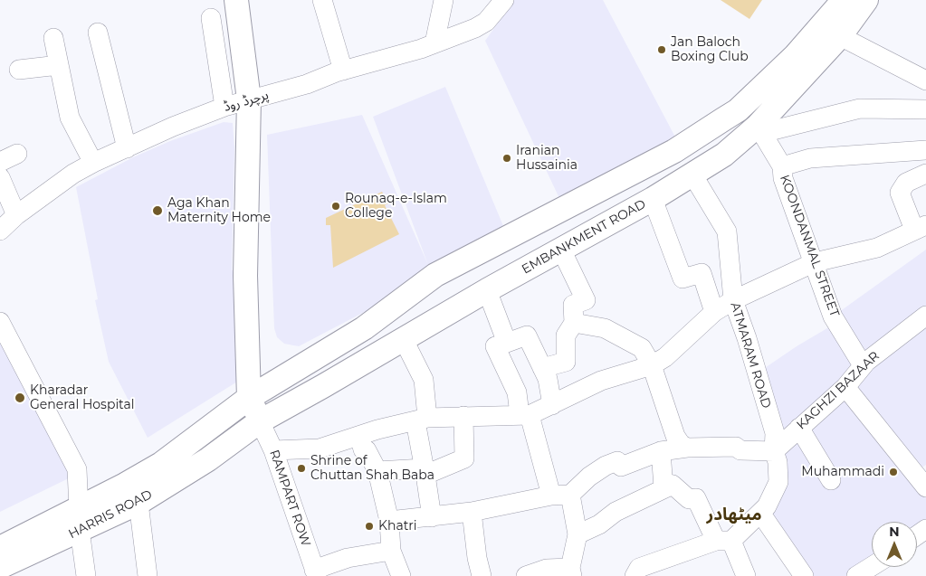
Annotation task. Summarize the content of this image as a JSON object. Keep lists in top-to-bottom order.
{
  "streets": {
    "main road": ["EMBANKMENT ROAD", "HARRIS ROAD"],
    "street": [
      "پرچرڈ روڈ",
      "KOONDANMAL STREET",
      "ATMARAM ROAD",
      "KAGHZI BAZAAR",
      "RAMPART ROW"
    ]
  },
  "crossings": [
    ["EMBANKMENT ROAD", "KOONDANMAL STREET"],
    ["EMBANKMENT ROAD", "ATMARAM ROAD"],
    ["EMBANKMENT ROAD", "RAMPART ROW"],
    ["EMBANKMENT ROAD", "HARRIS ROAD"],
    ["KOONDANMAL STREET", "KAGHZI BAZAAR"],
    ["ATMARAM ROAD", "KAGHZI BAZAAR"],
    ["RAMPART ROW", "HARRIS ROAD"]
  ],
  "districts": ["میٹھادر"],
  "places": [
    "Jan Baloch Boxing Club",
    "Iranian Hussainia",
    "Rounaq-e-Islam College",
    "Aga Khan Maternity Home",
    "Kharadar General Hospital",
    "Shrine of Chuttan Shah Baba",
    "Muhammadi",
    "Khatri"
  ],
  "north": "top"
}
